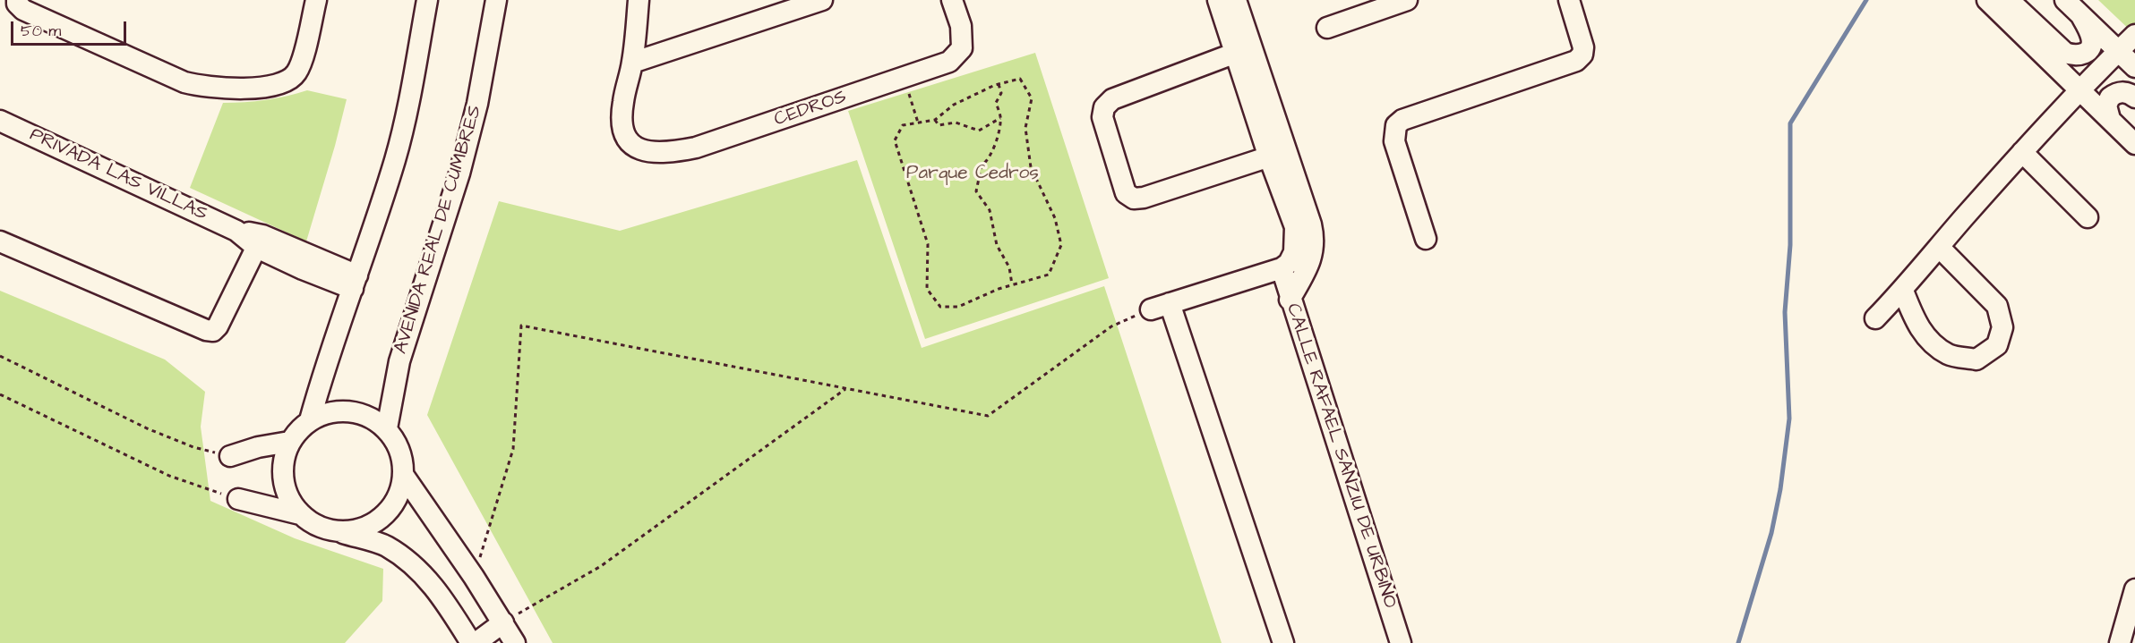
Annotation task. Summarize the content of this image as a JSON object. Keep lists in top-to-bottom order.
{
  "streets": {
    "street": [
      "CEDROS",
      "PRIVADA LAS VILLAS",
      "AVENIDA REAL DE CUMBRES",
      "CALLE RAFAEL SANZIU DE URBINO"
    ]
  },
  "parks": ["Parque Cedros"],
  "scale_bar": "50 m"
}
